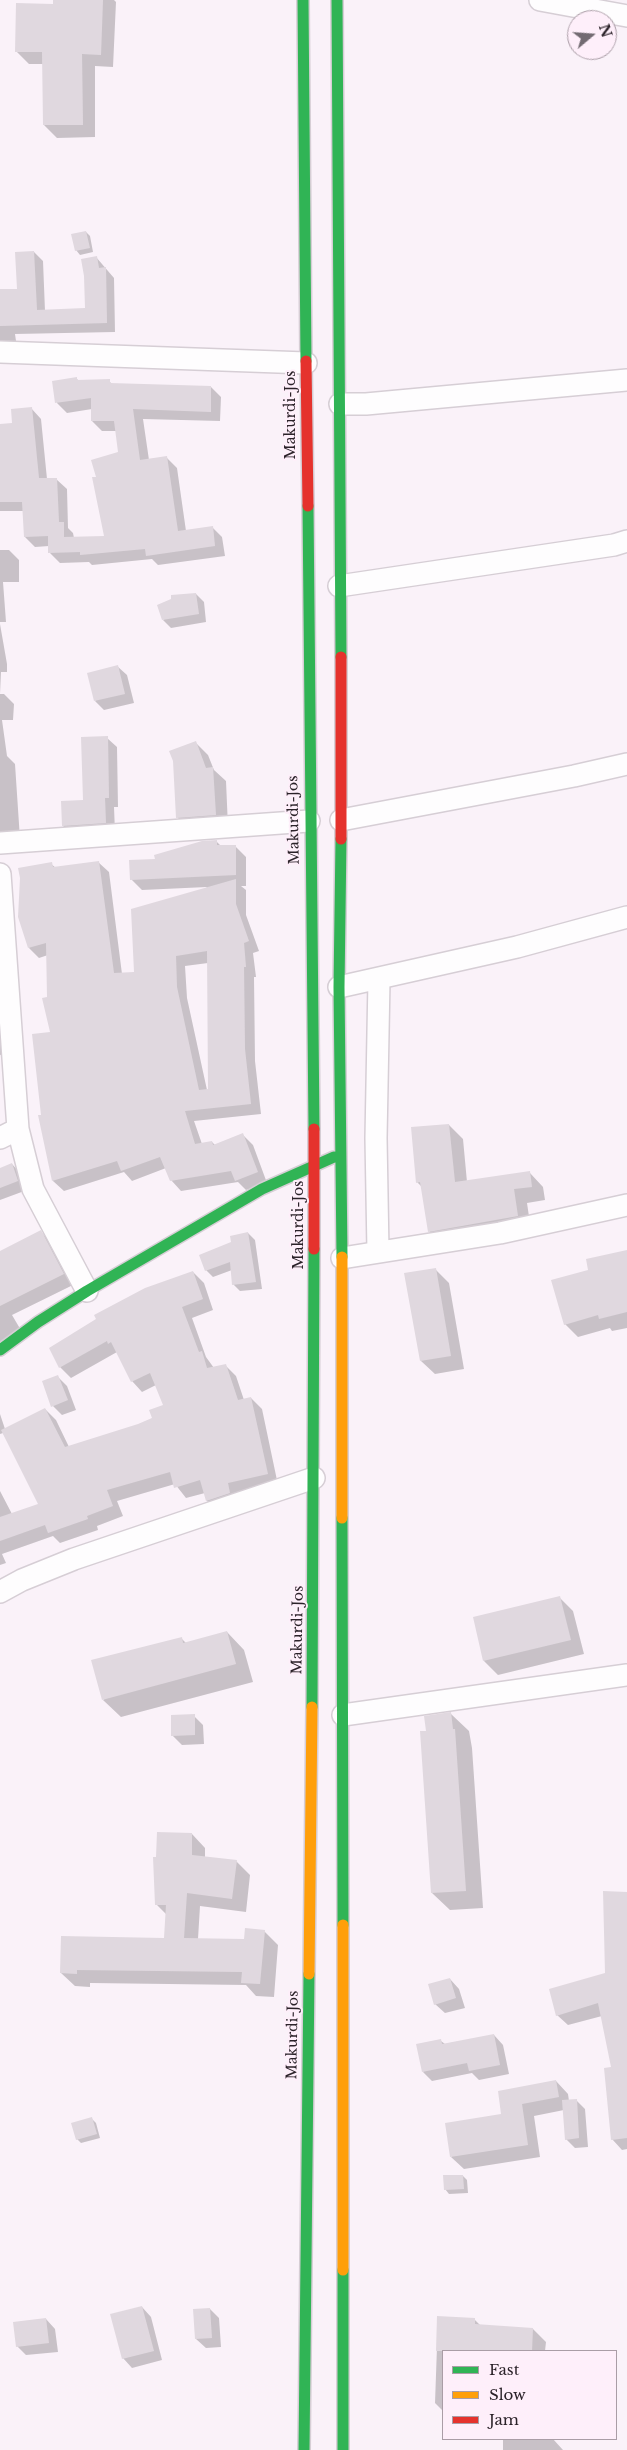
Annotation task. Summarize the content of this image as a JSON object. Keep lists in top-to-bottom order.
{
  "streets": {
    "main road": ["Makurdi-Jos"]
  },
  "legend": ["Fast", "Slow", "Jam"],
  "north": "right"
}
